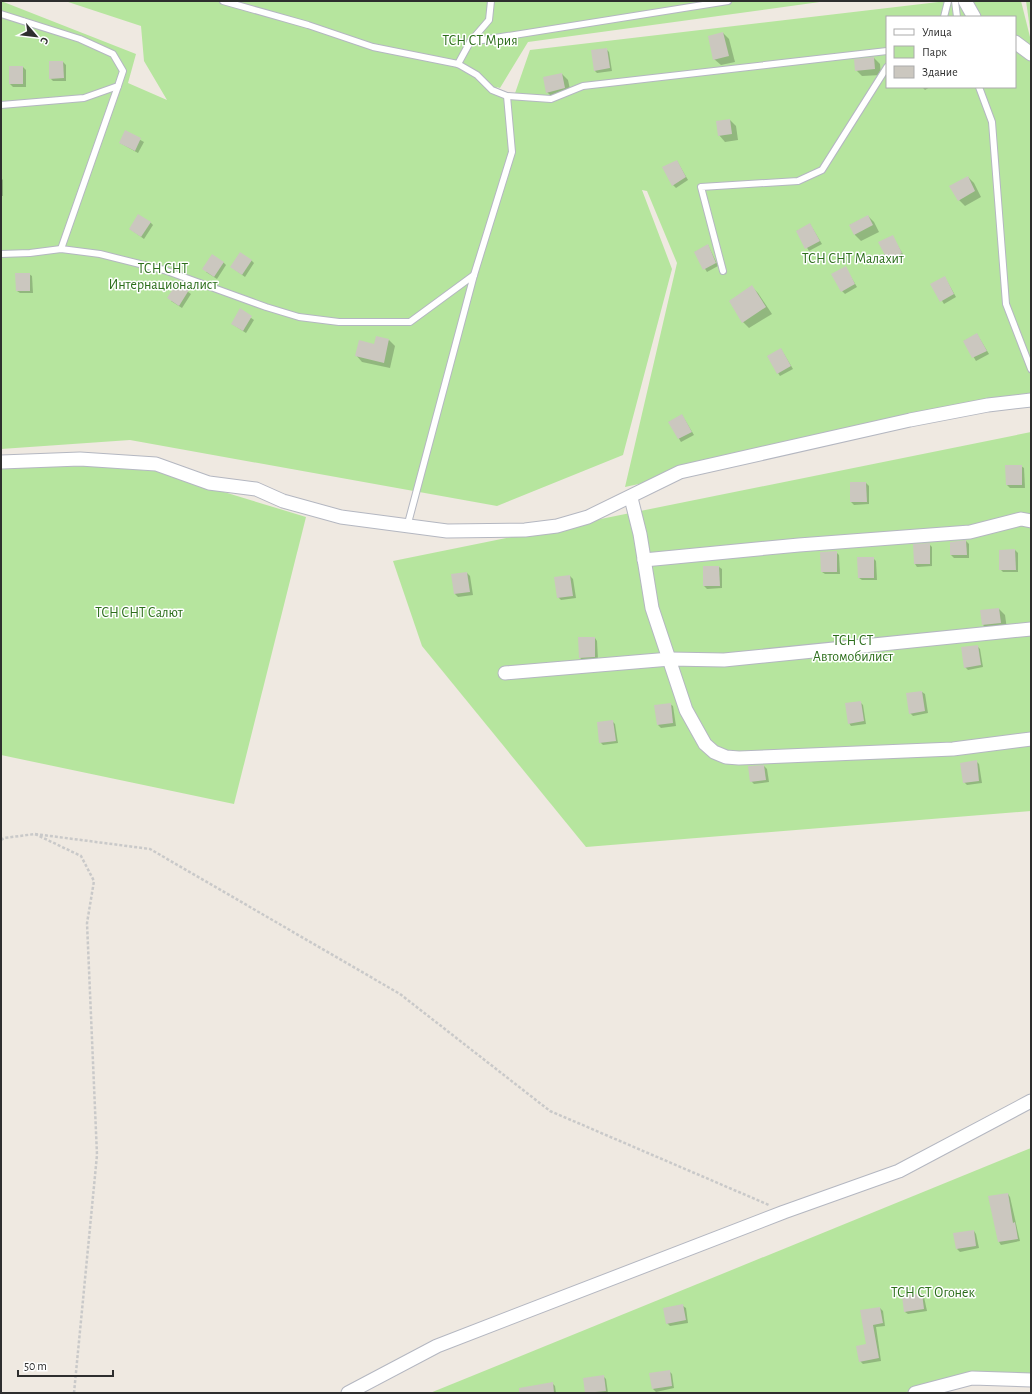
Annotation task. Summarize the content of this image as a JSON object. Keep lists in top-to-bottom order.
{
  "parks": [
    "ТСН СТ Мрия",
    "ТСН СНТ Малахит",
    "ТСН СНТ Интернационалист",
    "ТСН СНТ Салют",
    "ТСН СТ Автомобилист",
    "ТСН СТ Огонек"
  ],
  "legend": ["Улица", "Парк", "Здание"],
  "scale_bar": "50 m",
  "north": "bottom right"
}
